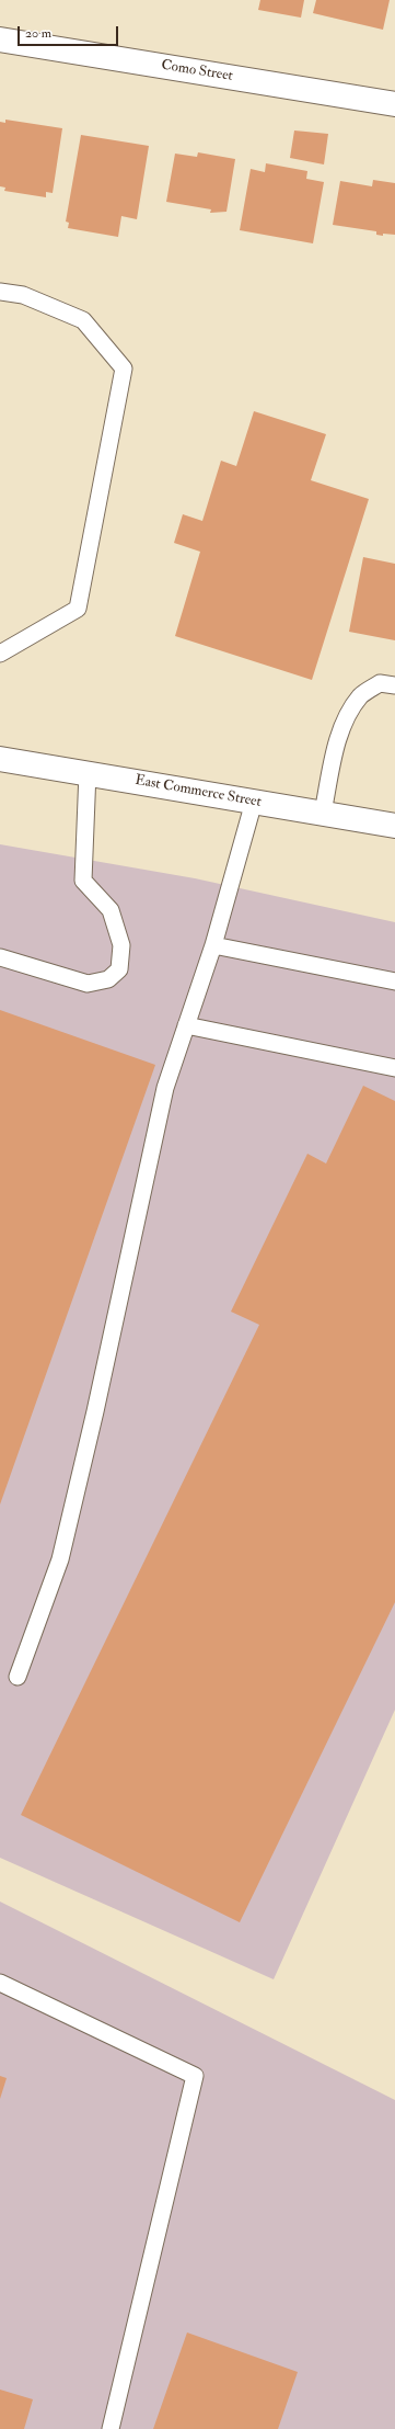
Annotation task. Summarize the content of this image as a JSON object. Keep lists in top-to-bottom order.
{
  "streets": {
    "main road": ["Como Street", "East Commerce Street"]
  },
  "scale_bar": "20 m"
}
